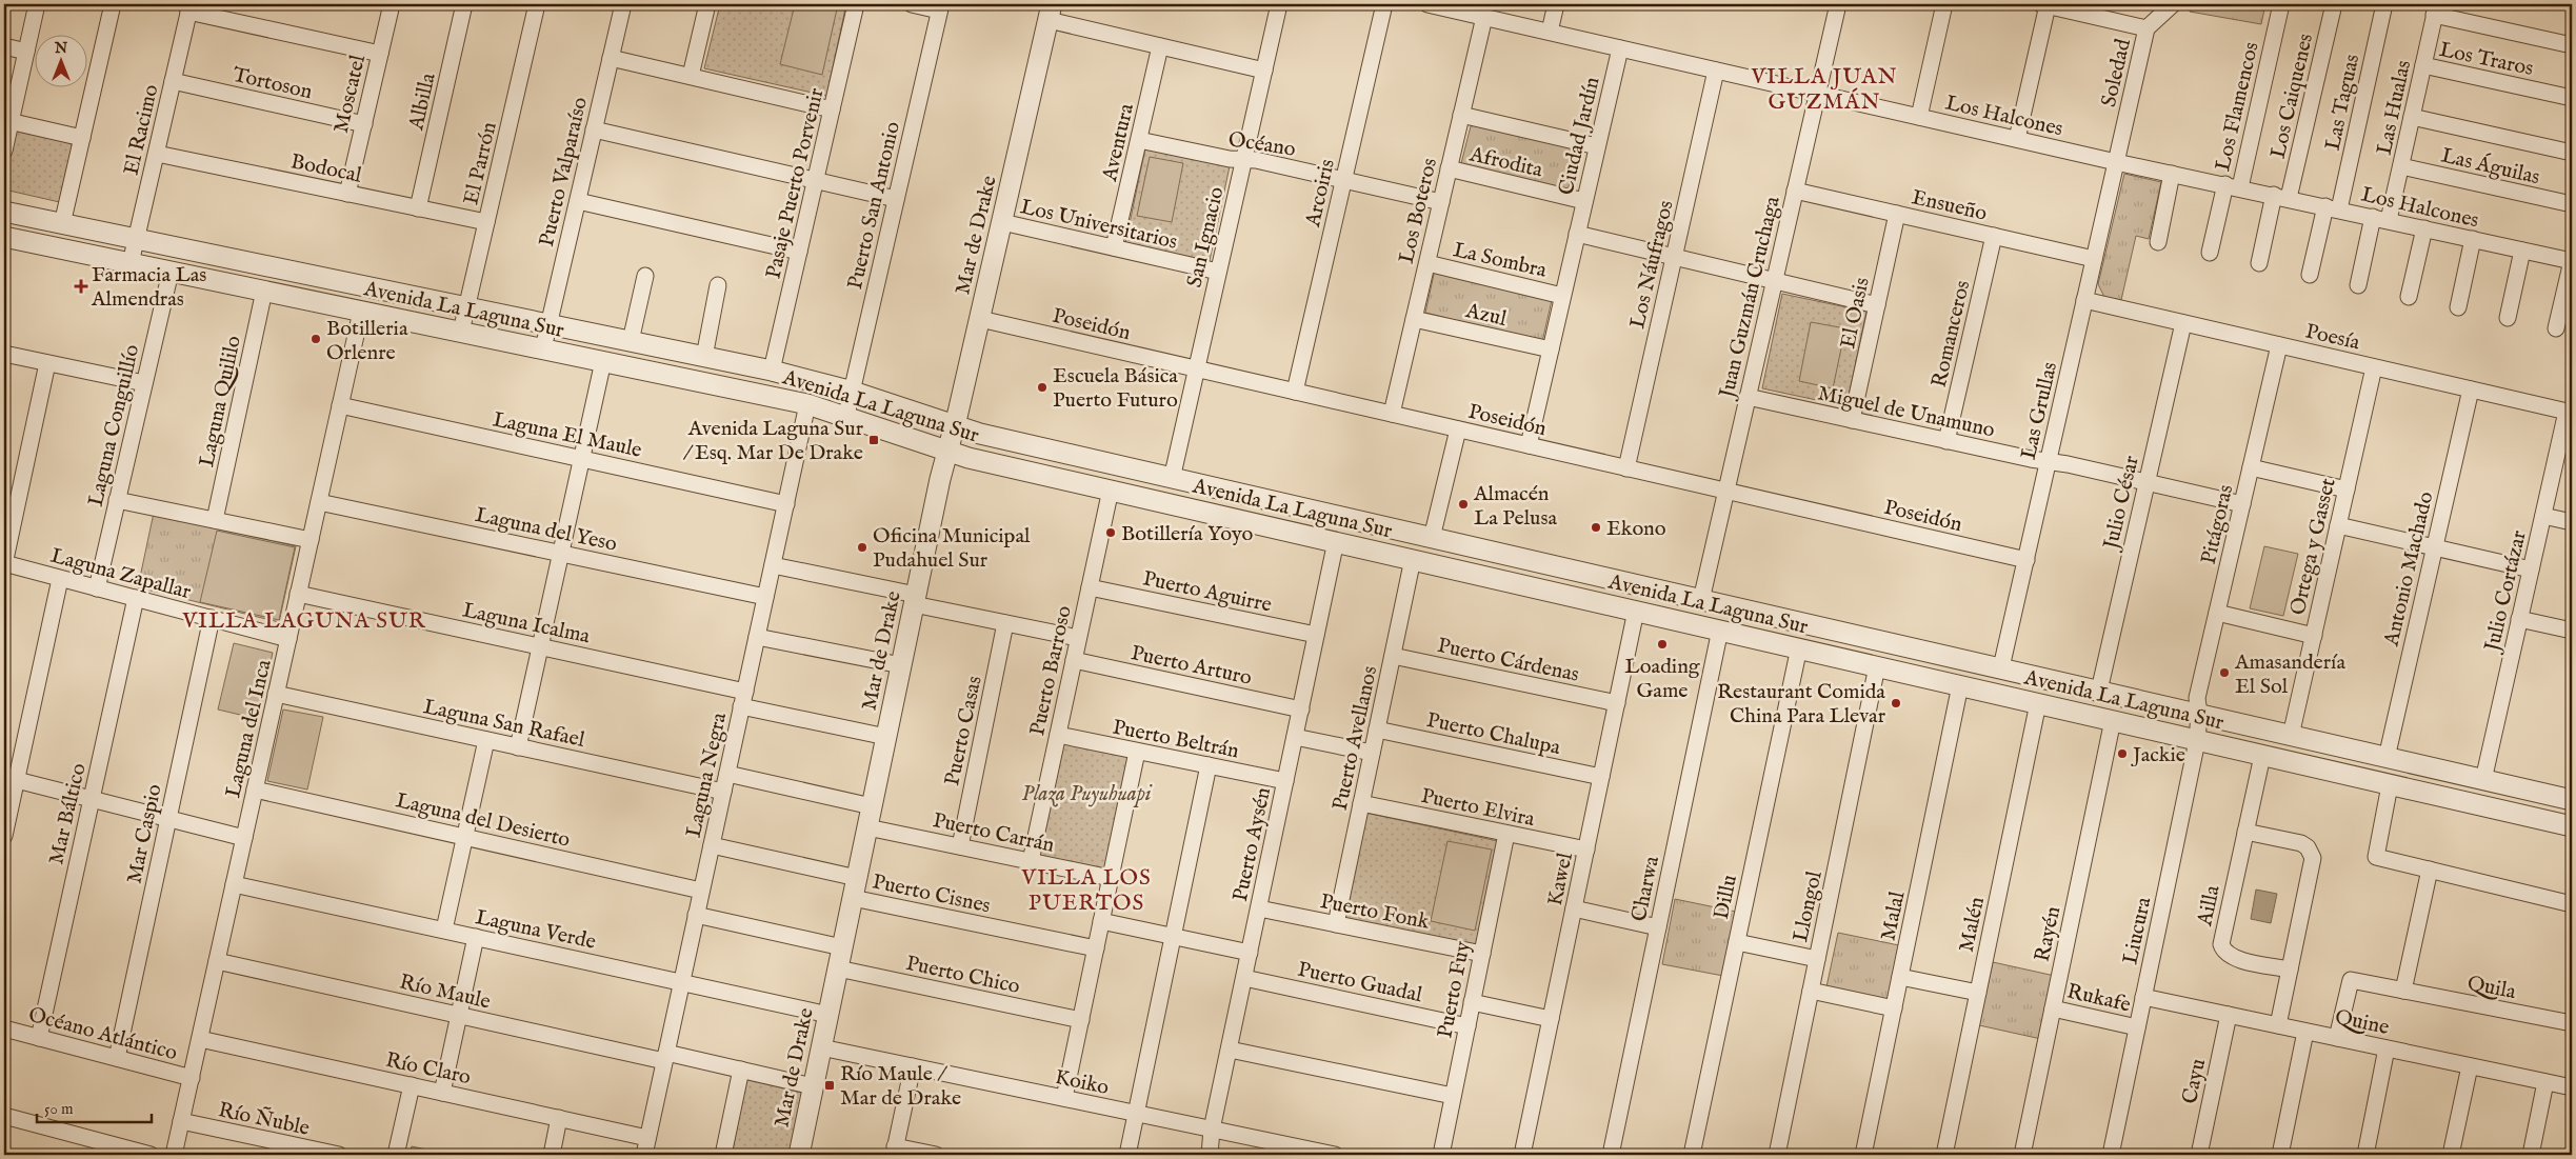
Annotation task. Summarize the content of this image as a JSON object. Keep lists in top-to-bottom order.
{
  "streets": {
    "street": [
      "Los Traros",
      "Soledad",
      "Tortoson",
      "Moscatel",
      "Los Caiquenes",
      "Albilla",
      "Las Taguas",
      "Los Flamencos",
      "Las Hualas",
      "Los Halcones",
      "El Racimo",
      "Ciudad Jardín",
      "Aventura",
      "Océano",
      "Afrodita",
      "El Parrón",
      "Las Águilas",
      "Bodocal",
      "Puerto Valparaíso",
      "Pasaje Puerto Porvenir",
      "Arcoiris",
      "Ensueño",
      "Puerto San Antonio",
      "Los Boteros",
      "Los Universitarios",
      "Mar de Drake",
      "San Ignacio",
      "La Sombra",
      "Los Náufragos",
      "Juan Guzmán Cruchaga",
      "Avenida La Laguna Sur",
      "El Oasis",
      "Azul",
      "Poseidón",
      "Romanceros",
      "Poesía",
      "Laguna Quililo",
      "Miguel de Unamuno",
      "Las Grullas",
      "Laguna Conguillío",
      "Laguna El Maule",
      "Julio César",
      "Pitágoras",
      "Laguna del Yeso",
      "Ortega y Gasset",
      "Antonio Machado",
      "Laguna Zapallar",
      "Puerto Aguirre",
      "Julio Cortázar",
      "Laguna Icalma",
      "Puerto Cárdenas",
      "Puerto Arturo",
      "Puerto Barroso",
      "Laguna San Rafael",
      "Laguna del Inca",
      "Puerto Casas",
      "Puerto Chalupa",
      "Puerto Beltrán",
      "Puerto Avellanos",
      "Laguna Negra",
      "Puerto Elvira",
      "Mar Báltico",
      "Laguna del Desierto",
      "Puerto Carrán",
      "Mar Caspio",
      "Puerto Aysén",
      "Kawel",
      "Charwa",
      "Puerto Cisnes",
      "Dillu",
      "Ailla",
      "Llongol",
      "Puerto Fonk",
      "Malal",
      "Malén",
      "Laguna Verde",
      "Liucura",
      "Rayén",
      "Puerto Chico",
      "Puerto Guadal",
      "Quila",
      "Puerto Fuy",
      "Río Maule",
      "Rukafe",
      "Quine",
      "Océano Atlántico",
      "Río Claro",
      "Koiko",
      "Cayu",
      "Río Ñuble"
    ]
  },
  "crossings": [
    ["Los Traros", "Las Hualas"],
    ["Soledad", "Los Halcones"],
    ["Soledad", "Las Grullas"],
    ["Tortoson", "Moscatel"],
    ["Tortoson", "El Racimo"],
    ["Moscatel", "Bodocal"],
    ["Los Caiquenes", "Los Halcones"],
    ["Albilla", "Bodocal"],
    ["Las Taguas", "Los Halcones"],
    ["Los Flamencos", "Los Halcones"],
    ["Las Hualas", "Los Halcones"],
    ["Las Hualas", "Las Águilas"],
    ["Los Halcones", "Ciudad Jardín"],
    ["Los Halcones", "Los Boteros"],
    ["Los Halcones", "Los Náufragos"],
    ["Los Halcones", "Juan Guzmán Cruchaga"],
    ["Los Halcones", "Las Grullas"],
    ["El Racimo", "Bodocal"],
    ["El Racimo", "Avenida La Laguna Sur"],
    ["Ciudad Jardín", "Afrodita"],
    ["Ciudad Jardín", "La Sombra"],
    ["Ciudad Jardín", "Azul"],
    ["Ciudad Jardín", "Poseidón"],
    ["Aventura", "Océano"],
    ["Aventura", "Los Universitarios"],
    ["Océano", "Arcoiris"],
    ["Océano", "Los Boteros"],
    ["Océano", "San Ignacio"],
    ["Afrodita", "Los Boteros"],
    ["El Parrón", "Bodocal"],
    ["El Parrón", "Avenida La Laguna Sur"],
    ["Puerto Valparaíso", "Avenida La Laguna Sur"],
    ["Pasaje Puerto Porvenir", "Avenida La Laguna Sur"],
    ["Arcoiris", "Poseidón"],
    ["Ensueño", "Juan Guzmán Cruchaga"],
    ["Ensueño", "El Oasis"],
    ["Ensueño", "Romanceros"],
    ["Ensueño", "Las Grullas"],
    ["Puerto San Antonio", "Avenida La Laguna Sur"],
    ["Los Boteros", "La Sombra"],
    ["Los Boteros", "Azul"],
    ["Los Boteros", "Poseidón"],
    ["Los Universitarios", "Mar de Drake"],
    ["Los Universitarios", "San Ignacio"],
    ["Mar de Drake", "Avenida La Laguna Sur"],
    ["Mar de Drake", "Poseidón"],
    ["Mar de Drake", "Laguna Icalma"],
    ["Mar de Drake", "Puerto Carrán"],
    ["Mar de Drake", "Puerto Cisnes"],
    ["Mar de Drake", "Laguna Verde"],
    ["Mar de Drake", "Puerto Chico"],
    ["Mar de Drake", "Río Maule"],
    ["Mar de Drake", "Koiko"],
    ["San Ignacio", "Avenida La Laguna Sur"],
    ["San Ignacio", "Poseidón"],
    ["Los Náufragos", "Poseidón"],
    ["Juan Guzmán Cruchaga", "Avenida La Laguna Sur"],
    ["Juan Guzmán Cruchaga", "Poseidón"],
    ["Juan Guzmán Cruchaga", "Miguel de Unamuno"],
    ["Avenida La Laguna Sur", "Laguna Quililo"],
    ["Avenida La Laguna Sur", "Las Grullas"],
    ["Avenida La Laguna Sur", "Laguna Conguillío"],
    ["Avenida La Laguna Sur", "Julio César"],
    ["Avenida La Laguna Sur", "Pitágoras"],
    ["Avenida La Laguna Sur", "Ortega y Gasset"],
    ["Avenida La Laguna Sur", "Antonio Machado"],
    ["Avenida La Laguna Sur", "Julio Cortázar"],
    ["Avenida La Laguna Sur", "Puerto Barroso"],
    ["Avenida La Laguna Sur", "Laguna del Inca"],
    ["Avenida La Laguna Sur", "Puerto Avellanos"],
    ["Avenida La Laguna Sur", "Laguna Negra"],
    ["Avenida La Laguna Sur", "Puerto Aysén"],
    ["Avenida La Laguna Sur", "Kawel"],
    ["Avenida La Laguna Sur", "Charwa"],
    ["Avenida La Laguna Sur", "Dillu"],
    ["Avenida La Laguna Sur", "Ailla"],
    ["Avenida La Laguna Sur", "Llongol"],
    ["Avenida La Laguna Sur", "Malal"],
    ["Avenida La Laguna Sur", "Malén"],
    ["Avenida La Laguna Sur", "Liucura"],
    ["Avenida La Laguna Sur", "Rayén"],
    ["El Oasis", "Miguel de Unamuno"],
    ["Poseidón", "Las Grullas"],
    ["Romanceros", "Miguel de Unamuno"],
    ["Poesía", "Las Grullas"],
    ["Poesía", "Julio César"],
    ["Poesía", "Pitágoras"],
    ["Poesía", "Ortega y Gasset"],
    ["Poesía", "Antonio Machado"],
    ["Poesía", "Julio Cortázar"],
    ["Miguel de Unamuno", "Las Grullas"],
    ["Miguel de Unamuno", "Julio César"],
    ["Miguel de Unamuno", "Pitágoras"],
    ["Laguna Conguillío", "Laguna Zapallar"],
    ["Laguna El Maule", "Laguna del Inca"],
    ["Laguna El Maule", "Laguna Negra"],
    ["Pitágoras", "Liucura"],
    ["Laguna del Yeso", "Laguna del Inca"],
    ["Laguna del Yeso", "Laguna Negra"],
    ["Laguna Zapallar", "Laguna del Inca"],
    ["Laguna Zapallar", "Mar Báltico"],
    ["Laguna Zapallar", "Mar Caspio"],
    ["Puerto Aguirre", "Puerto Barroso"],
    ["Puerto Aguirre", "Puerto Aysén"],
    ["Laguna Icalma", "Laguna del Inca"],
    ["Laguna Icalma", "Laguna Negra"],
    ["Puerto Cárdenas", "Puerto Avellanos"],
    ["Puerto Cárdenas", "Kawel"],
    ["Puerto Arturo", "Puerto Barroso"],
    ["Puerto Arturo", "Puerto Aysén"],
    ["Puerto Barroso", "Puerto Beltrán"],
    ["Puerto Barroso", "Puerto Carrán"],
    ["Laguna San Rafael", "Laguna del Inca"],
    ["Laguna San Rafael", "Laguna Negra"],
    ["Laguna del Inca", "Laguna del Desierto"],
    ["Laguna del Inca", "Laguna Verde"],
    ["Laguna del Inca", "Río Maule"],
    ["Laguna del Inca", "Océano Atlántico"],
    ["Laguna del Inca", "Río Claro"],
    ["Laguna del Inca", "Río Ñuble"],
    ["Puerto Casas", "Puerto Carrán"],
    ["Puerto Chalupa", "Puerto Avellanos"],
    ["Puerto Chalupa", "Kawel"],
    ["Puerto Beltrán", "Puerto Aysén"],
    ["Puerto Avellanos", "Puerto Elvira"],
    ["Puerto Avellanos", "Puerto Fonk"],
    ["Laguna Negra", "Laguna del Desierto"],
    ["Laguna Negra", "Laguna Verde"],
    ["Laguna Negra", "Río Maule"],
    ["Laguna Negra", "Río Claro"],
    ["Puerto Elvira", "Kawel"],
    ["Puerto Elvira", "Puerto Fuy"],
    ["Mar Báltico", "Océano Atlántico"],
    ["Mar Caspio", "Océano Atlántico"],
    ["Puerto Aysén", "Puerto Fonk"],
    ["Puerto Aysén", "Puerto Guadal"],
    ["Puerto Aysén", "Koiko"],
    ["Puerto Fonk", "Puerto Fuy"],
    ["Liucura", "Rukafe"],
    ["Liucura", "Quine"],
    ["Rayén", "Rukafe"],
    ["Puerto Guadal", "Puerto Fuy"],
    ["Quila", "Quine"],
    ["Quine", "Cayu"]
  ],
  "districts": ["VILLA JUAN GUZMÁN", "VILLA LAGUNA SUR", "VILLA LOS PUERTOS"],
  "parks": ["Plaza Puyuhuapi"],
  "places": {
    "health": ["Farmacia Las Almendras"],
    "other": [
      "Botilleria Orlenre",
      "Escuela Básica Puerto Futuro",
      "Almacén La Pelusa",
      "Ekono",
      "Botillería Yoyo",
      "Oficina Municipal Pudahuel Sur",
      "Loading Game",
      "Amasandería El Sol",
      "Restaurant Comida China Para Llevar",
      "Jackie"
    ],
    "transit": ["Avenida Laguna Sur / Esq. Mar De Drake", "Río Maule / Mar de Drake"]
  },
  "scale_bar": "50 m",
  "north": "top"
}
